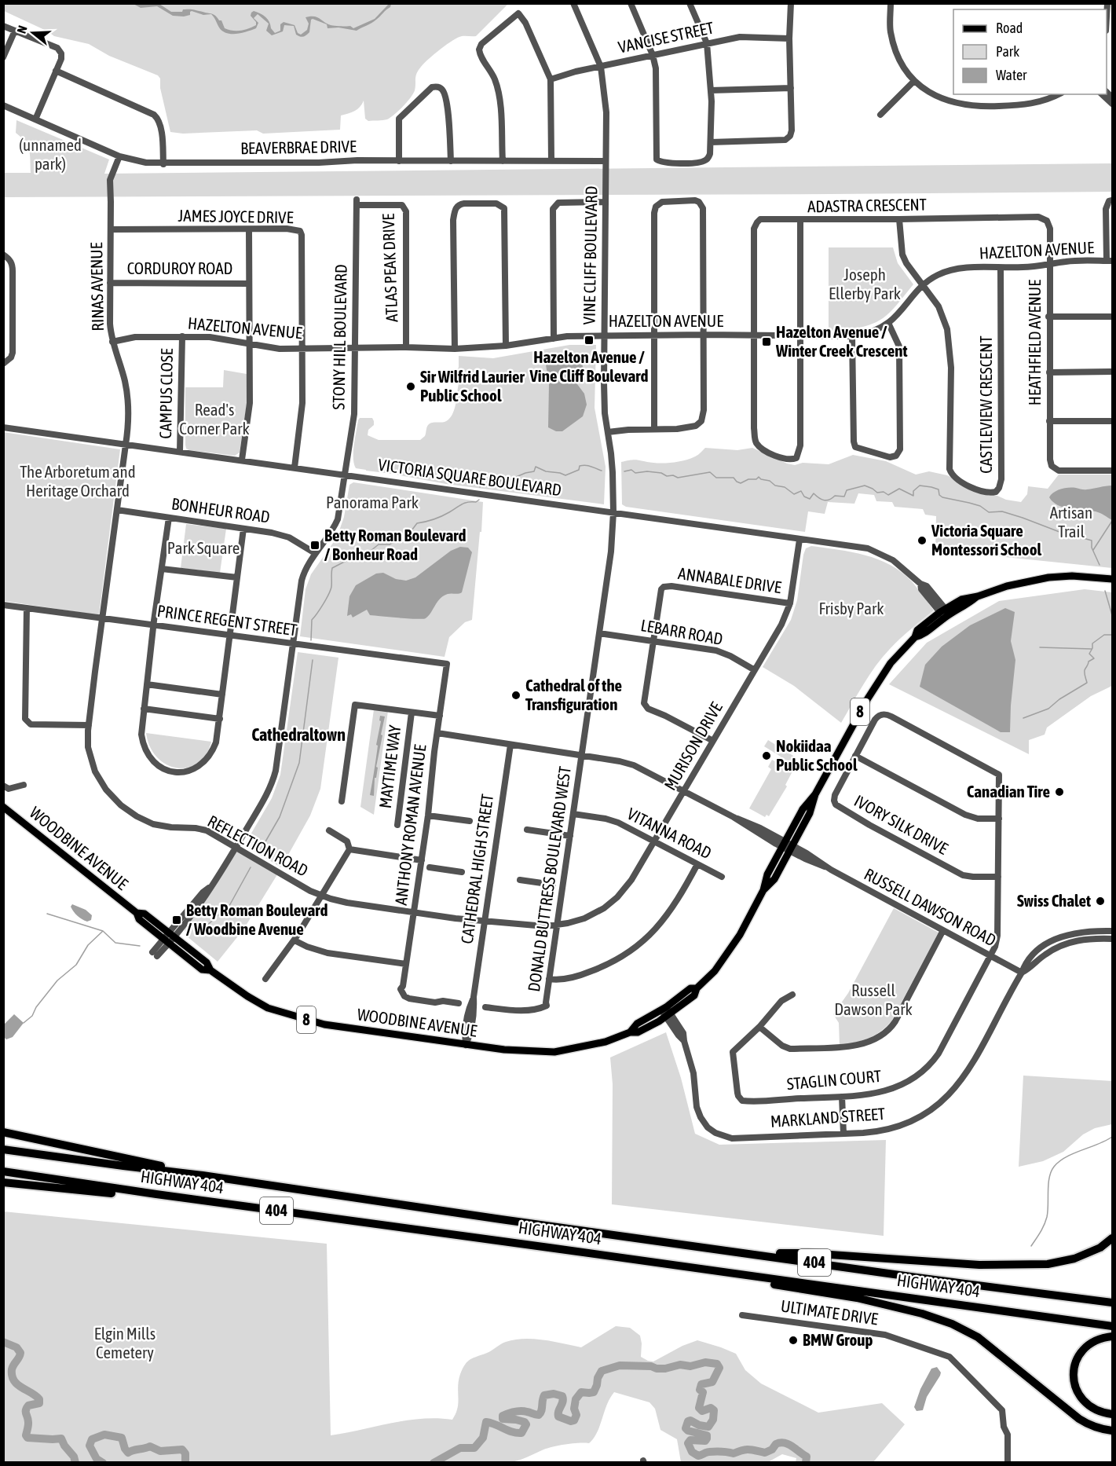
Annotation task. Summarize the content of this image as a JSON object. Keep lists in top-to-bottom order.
{
  "streets": {
    "highway": ["HIGHWAY 404", "404"],
    "main road": ["8", "WOODBINE AVENUE"],
    "street": [
      "VANCISE STREET",
      "BEAVERBRAE DRIVE",
      "ADASTRA CRESCENT",
      "JAMES JOYCE DRIVE",
      "HAZELTON AVENUE",
      "VINE CLIFF BOULEVARD",
      "ATLAS PEAK DRIVE",
      "CORDUROY ROAD",
      "RINAS AVENUE",
      "STONY HILL BOULEVARD",
      "HEATHFIELD AVENUE",
      "CAMPUS CLOSE",
      "CASTLEVIEW CRESCENT",
      "VICTORIA SQUARE BOULEVARD",
      "BONHEUR ROAD",
      "ANNABALE DRIVE",
      "PRINCE REGENT STREET",
      "LEBARR ROAD",
      "MURISON DRIVE",
      "MAYTIME WAY",
      "ANTHONY ROMAN AVENUE",
      "IVORY SILK DRIVE",
      "VITANNA ROAD",
      "REFLECTION ROAD",
      "CATHEDRAL HIGH STREET",
      "DONALD BUTTRESS BOULEVARD WEST",
      "RUSSELL DAWSON ROAD",
      "STAGLIN COURT",
      "MARKLAND STREET",
      "ULTIMATE DRIVE"
    ]
  },
  "crossings": [
    ["VANCISE STREET", "VINE CLIFF BOULEVARD"],
    ["BEAVERBRAE DRIVE", "VINE CLIFF BOULEVARD"],
    ["BEAVERBRAE DRIVE", "RINAS AVENUE"],
    ["ADASTRA CRESCENT", "HAZELTON AVENUE"],
    ["ADASTRA CRESCENT", "HEATHFIELD AVENUE"],
    ["JAMES JOYCE DRIVE", "HAZELTON AVENUE"],
    ["JAMES JOYCE DRIVE", "RINAS AVENUE"],
    ["JAMES JOYCE DRIVE", "VICTORIA SQUARE BOULEVARD"],
    ["HAZELTON AVENUE", "VINE CLIFF BOULEVARD"],
    ["HAZELTON AVENUE", "ATLAS PEAK DRIVE"],
    ["HAZELTON AVENUE", "RINAS AVENUE"],
    ["HAZELTON AVENUE", "STONY HILL BOULEVARD"],
    ["HAZELTON AVENUE", "HEATHFIELD AVENUE"],
    ["HAZELTON AVENUE", "CAMPUS CLOSE"],
    ["HAZELTON AVENUE", "CASTLEVIEW CRESCENT"],
    ["VINE CLIFF BOULEVARD", "VICTORIA SQUARE BOULEVARD"],
    ["VINE CLIFF BOULEVARD", "LEBARR ROAD"],
    ["VINE CLIFF BOULEVARD", "DONALD BUTTRESS BOULEVARD WEST"],
    ["ATLAS PEAK DRIVE", "STONY HILL BOULEVARD"],
    ["CORDUROY ROAD", "RINAS AVENUE"],
    ["RINAS AVENUE", "VICTORIA SQUARE BOULEVARD"],
    ["RINAS AVENUE", "REFLECTION ROAD"],
    ["STONY HILL BOULEVARD", "VICTORIA SQUARE BOULEVARD"],
    ["STONY HILL BOULEVARD", "BONHEUR ROAD"],
    ["STONY HILL BOULEVARD", "PRINCE REGENT STREET"],
    ["STONY HILL BOULEVARD", "REFLECTION ROAD"],
    ["STONY HILL BOULEVARD", "WOODBINE AVENUE"],
    ["CAMPUS CLOSE", "VICTORIA SQUARE BOULEVARD"],
    ["VICTORIA SQUARE BOULEVARD", "MURISON DRIVE"],
    ["VICTORIA SQUARE BOULEVARD", "REFLECTION ROAD"],
    ["VICTORIA SQUARE BOULEVARD", "WOODBINE AVENUE"],
    ["BONHEUR ROAD", "REFLECTION ROAD"],
    ["ANNABALE DRIVE", "LEBARR ROAD"],
    ["ANNABALE DRIVE", "MURISON DRIVE"],
    ["PRINCE REGENT STREET", "ANTHONY ROMAN AVENUE"],
    ["PRINCE REGENT STREET", "REFLECTION ROAD"],
    ["LEBARR ROAD", "MURISON DRIVE"],
    ["LEBARR ROAD", "DONALD BUTTRESS BOULEVARD WEST"],
    ["MURISON DRIVE", "VITANNA ROAD"],
    ["MURISON DRIVE", "REFLECTION ROAD"],
    ["MURISON DRIVE", "DONALD BUTTRESS BOULEVARD WEST"],
    ["MURISON DRIVE", "RUSSELL DAWSON ROAD"],
    ["ANTHONY ROMAN AVENUE", "REFLECTION ROAD"],
    ["ANTHONY ROMAN AVENUE", "RUSSELL DAWSON ROAD"],
    ["IVORY SILK DRIVE", "STAGLIN COURT"],
    ["VITANNA ROAD", "DONALD BUTTRESS BOULEVARD WEST"],
    ["REFLECTION ROAD", "CATHEDRAL HIGH STREET"],
    ["REFLECTION ROAD", "DONALD BUTTRESS BOULEVARD WEST"],
    ["WOODBINE AVENUE", "CATHEDRAL HIGH STREET"],
    ["WOODBINE AVENUE", "RUSSELL DAWSON ROAD"],
    ["WOODBINE AVENUE", "MARKLAND STREET"],
    ["CATHEDRAL HIGH STREET", "RUSSELL DAWSON ROAD"],
    ["DONALD BUTTRESS BOULEVARD WEST", "RUSSELL DAWSON ROAD"],
    ["RUSSELL DAWSON ROAD", "STAGLIN COURT"],
    ["RUSSELL DAWSON ROAD", "MARKLAND STREET"]
  ],
  "districts": ["Cathedraltown"],
  "parks": [
    "(unnamed park)",
    "Joseph Ellerby Park",
    "Read's Corner Park",
    "The Arboretum and Heritage Orchard",
    "Panorama Park",
    "Artisan Trail",
    "Park Square",
    "Frisby Park",
    "Russell Dawson Park",
    "Elgin Mills Cemetery"
  ],
  "places": {
    "transit": [
      "Hazelton Avenue / Vine Cliff Boulevard",
      "Hazelton Avenue / Winter Creek Crescent",
      "Betty Roman Boulevard / Bonheur Road",
      "Betty Roman Boulevard / Woodbine Avenue"
    ],
    "other": [
      "Sir Wilfrid Laurier Public School",
      "Victoria Square Montessori School",
      "Cathedral of the Transfiguration",
      "Nokiidaa Public School",
      "Canadian Tire",
      "Swiss Chalet",
      "BMW Group"
    ]
  },
  "legend": ["Road", "Park", "Water"],
  "north": "left"
}
